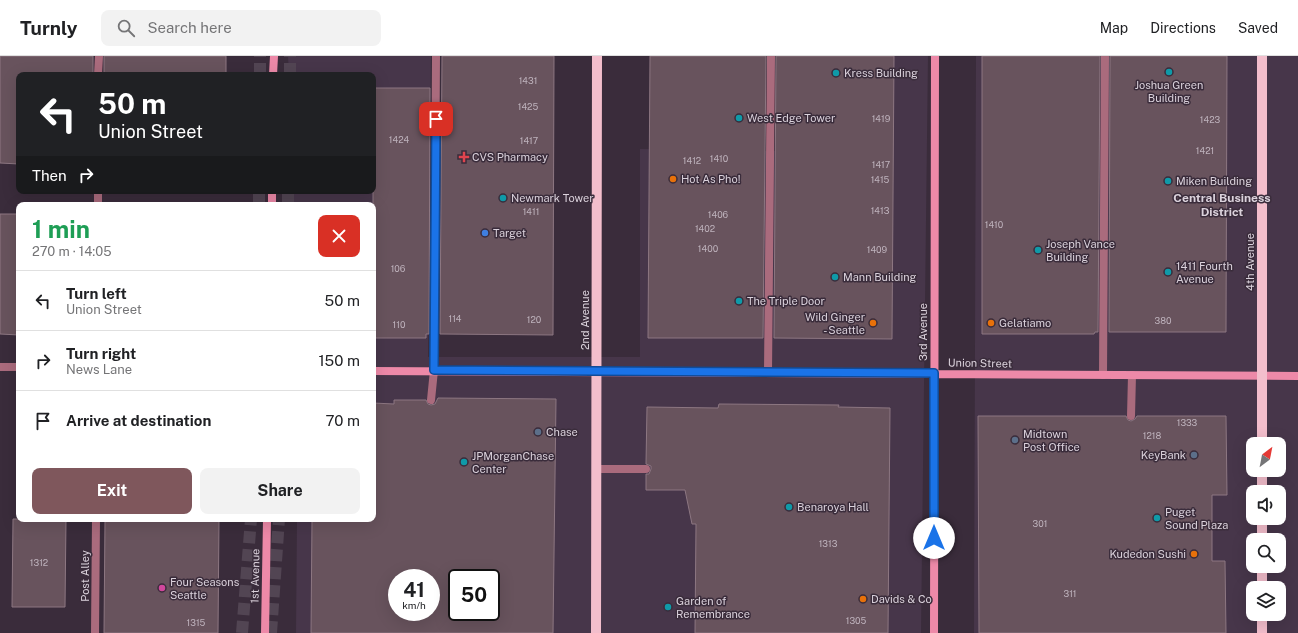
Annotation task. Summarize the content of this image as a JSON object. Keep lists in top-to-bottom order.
{
  "streets": {
    "main road": ["4th Avenue", "2nd Avenue"],
    "street": [
      "3rd Avenue",
      "Union Street",
      "Post Alley",
      "1st Avenue"
    ]
  },
  "crossings": [
    ["4th Avenue", "Union Street"],
    ["2nd Avenue", "Union Street"],
    ["3rd Avenue", "Union Street"]
  ],
  "districts": ["Central Business District"],
  "places": {
    "other": [
      "Joshua Green Building",
      "Kress Building",
      "West Edge Tower",
      "Hot As Pho!",
      "Miken Building",
      "Newmark Tower",
      "Target",
      "Joseph Vance Building",
      "1411 Fourth Avenue",
      "Mann Building",
      "The Triple Door",
      "Wild Ginger - Seattle",
      "Gelatiamo",
      "Chase",
      "Midtown Post Office",
      "KeyBank",
      "JPMorganChase Center",
      "Benaroya Hall",
      "Puget Sound Plaza",
      "Kudedon Sushi",
      "Four Seasons Seattle",
      "Davids & Co",
      "Garden of Remembrance"
    ],
    "health": ["CVS Pharmacy"]
  },
  "house_numbers": [
    "1431",
    "1425",
    "1419",
    "1423",
    "1424",
    "1417",
    "1421",
    "1410",
    "1412",
    "1417",
    "1415",
    "1413",
    "1411",
    "1406",
    "1410",
    "1402",
    "1400",
    "1409",
    "106",
    "114",
    "120",
    "380",
    "110",
    "1333",
    "1218",
    "301",
    "1313",
    "1312",
    "311",
    "1305",
    "1315"
  ],
  "north": "top right",
  "page": {
    "header": "Turnly",
    "search": "Search here",
    "nav": ["Map", "Directions", "Saved"],
    "turn": ["50 m", "Union Street"],
    "then": "Then",
    "heading": ["1 min", "270 m · 14:05"],
    "list": [
      {
        "name": "Turn left",
        "note": "Union Street",
        "value": "50 m"
      },
      {
        "name": "Turn right",
        "note": "News Lane",
        "value": "150 m"
      },
      {
        "name": "Arrive at destination",
        "value": "70 m"
      }
    ],
    "buttons": ["Exit", "Share"],
    "speed": "41 km/h",
    "limit": "50"
  }
}
